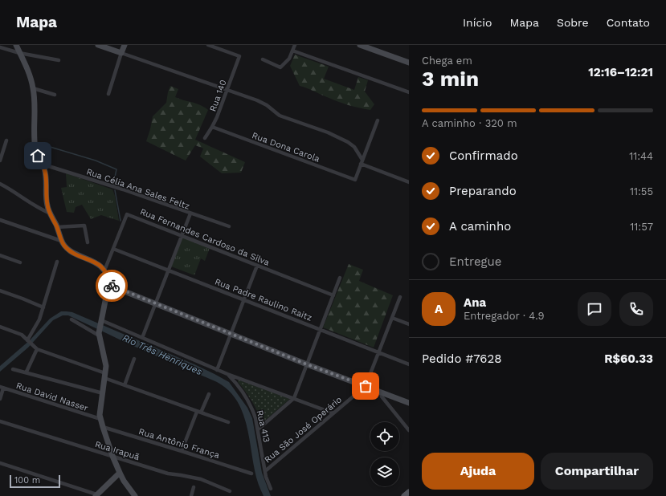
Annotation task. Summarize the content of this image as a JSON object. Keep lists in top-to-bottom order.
{
  "streets": {
    "street": [
      "Rua 140",
      "Rua Dona Carola",
      "Rua Célia Ana Sales Feltz",
      "Rua Fernandes Cardoso da Silva",
      "Rua Padre Raulino Raitz",
      "Rua David Nasser",
      "Rua 413",
      "Rua São José Operário",
      "Rua Antônio França",
      "Rua Irapuã"
    ]
  },
  "crossings": [
    ["Rua 140", "Rua Dona Carola"],
    ["Rua Fernandes Cardoso da Silva", "Rua Padre Raulino Raitz"],
    ["Rua Padre Raulino Raitz", "Rua São José Operário"],
    ["Rua 413", "Rua São José Operário"]
  ],
  "water": ["Rio Três Henriques"],
  "scale_bar": "100 m",
  "page": {
    "header": "Mapa",
    "nav": [
      "Início",
      "Mapa",
      "Sobre",
      "Contato"
    ],
    "heading": ["3 min", "Chega em", "12:16–12:21"],
    "panel": [
      "Ana",
      "Entregador · 4.9",
      "Pedido #7628",
      "R$60.33"
    ],
    "bar": "A caminho · 320 m",
    "list": [
      ["Confirmado", "11:44"],
      ["Preparando", "11:55"],
      ["A caminho", "11:57"],
      "Entregue"
    ],
    "round": "A",
    "buttons": ["Ajuda", "Compartilhar"],
    "scale": "100 m"
  }
}
